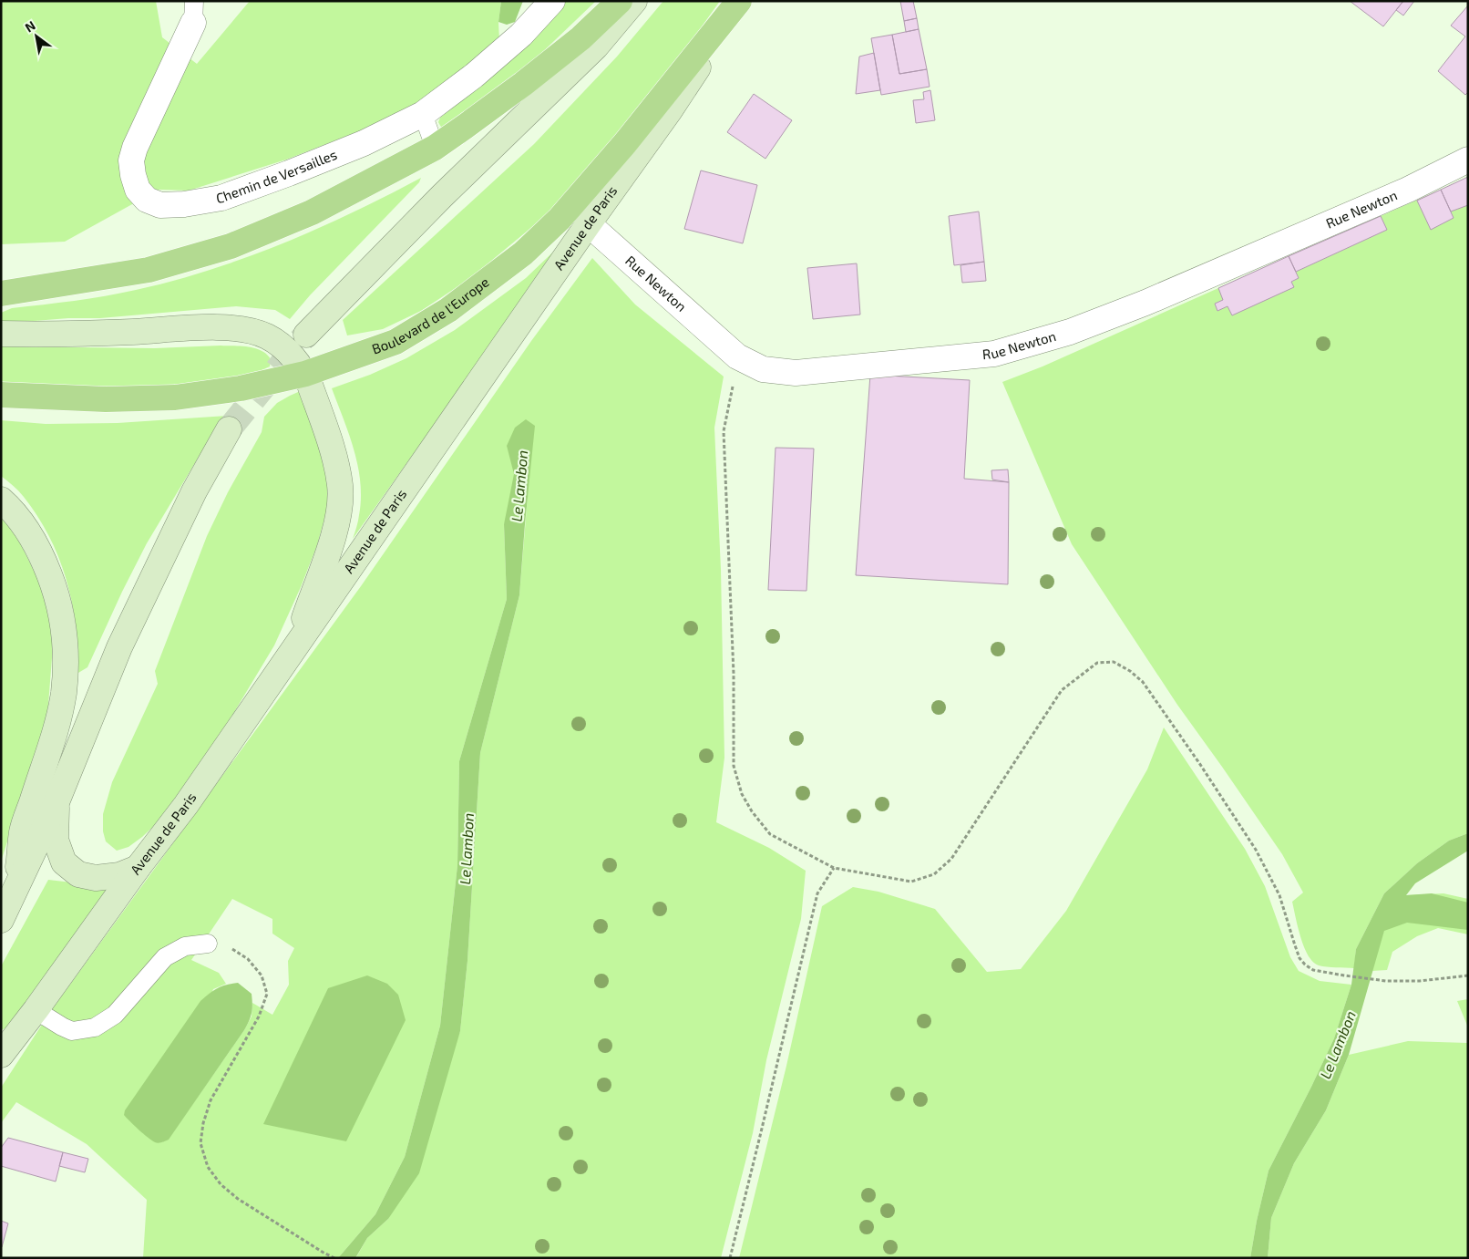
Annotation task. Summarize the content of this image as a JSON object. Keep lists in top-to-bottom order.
{
  "streets": {
    "main road": ["Avenue de Paris", "Boulevard de l'Europe"],
    "street": ["Chemin de Versailles", "Rue Newton"]
  },
  "crossings": [
    ["Rue Newton", "Avenue de Paris"],
    ["Avenue de Paris", "Boulevard de l'Europe"]
  ],
  "water": ["Le Lambon"],
  "north": "top left"
}
